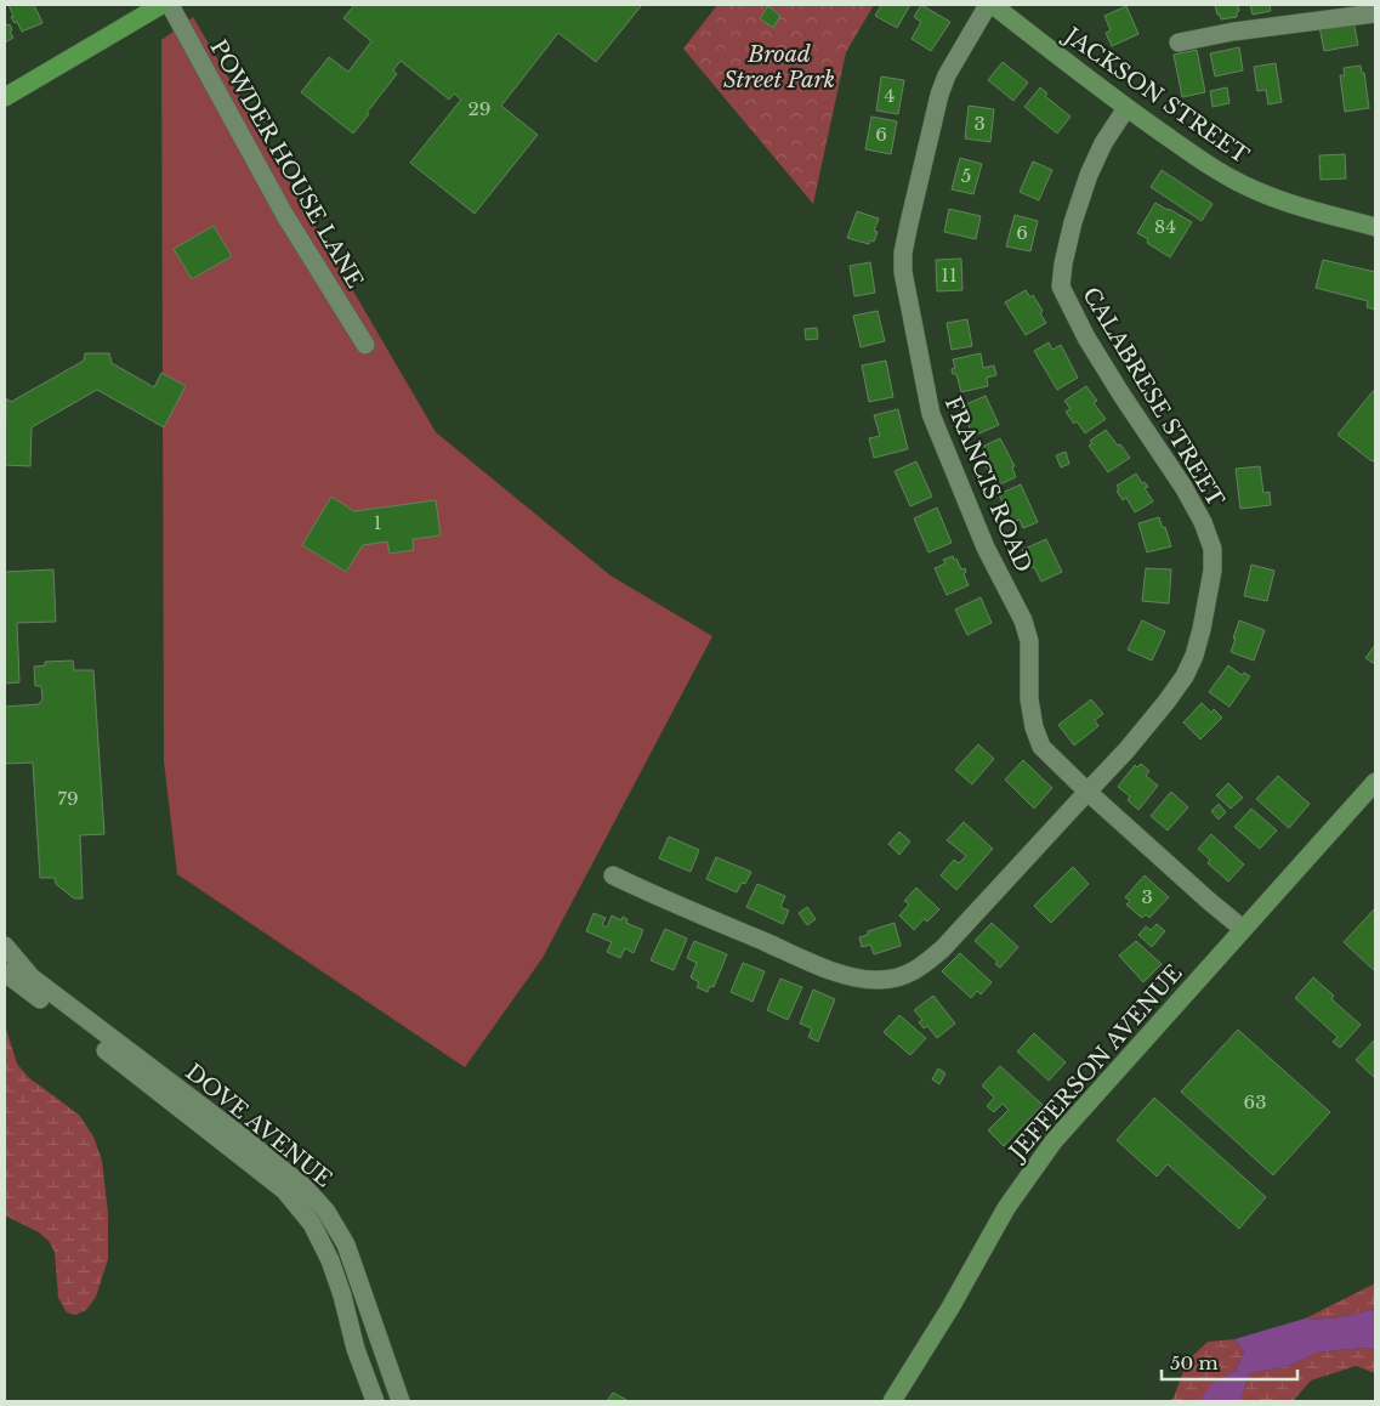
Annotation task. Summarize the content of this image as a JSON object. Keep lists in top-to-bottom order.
{
  "streets": {
    "main road": ["JACKSON STREET", "JEFFERSON AVENUE"],
    "street": [
      "POWDER HOUSE LANE",
      "CALABRESE STREET",
      "FRANCIS ROAD",
      "DOVE AVENUE"
    ]
  },
  "crossings": [
    ["JACKSON STREET", "CALABRESE STREET"],
    ["CALABRESE STREET", "FRANCIS ROAD"],
    ["FRANCIS ROAD", "JEFFERSON AVENUE"]
  ],
  "parks": ["Broad Street Park"],
  "house_numbers": [
    "4",
    "29",
    "3",
    "6",
    "5",
    "84",
    "6",
    "11",
    "1",
    "79",
    "3",
    "63"
  ],
  "scale_bar": "50 m"
}
